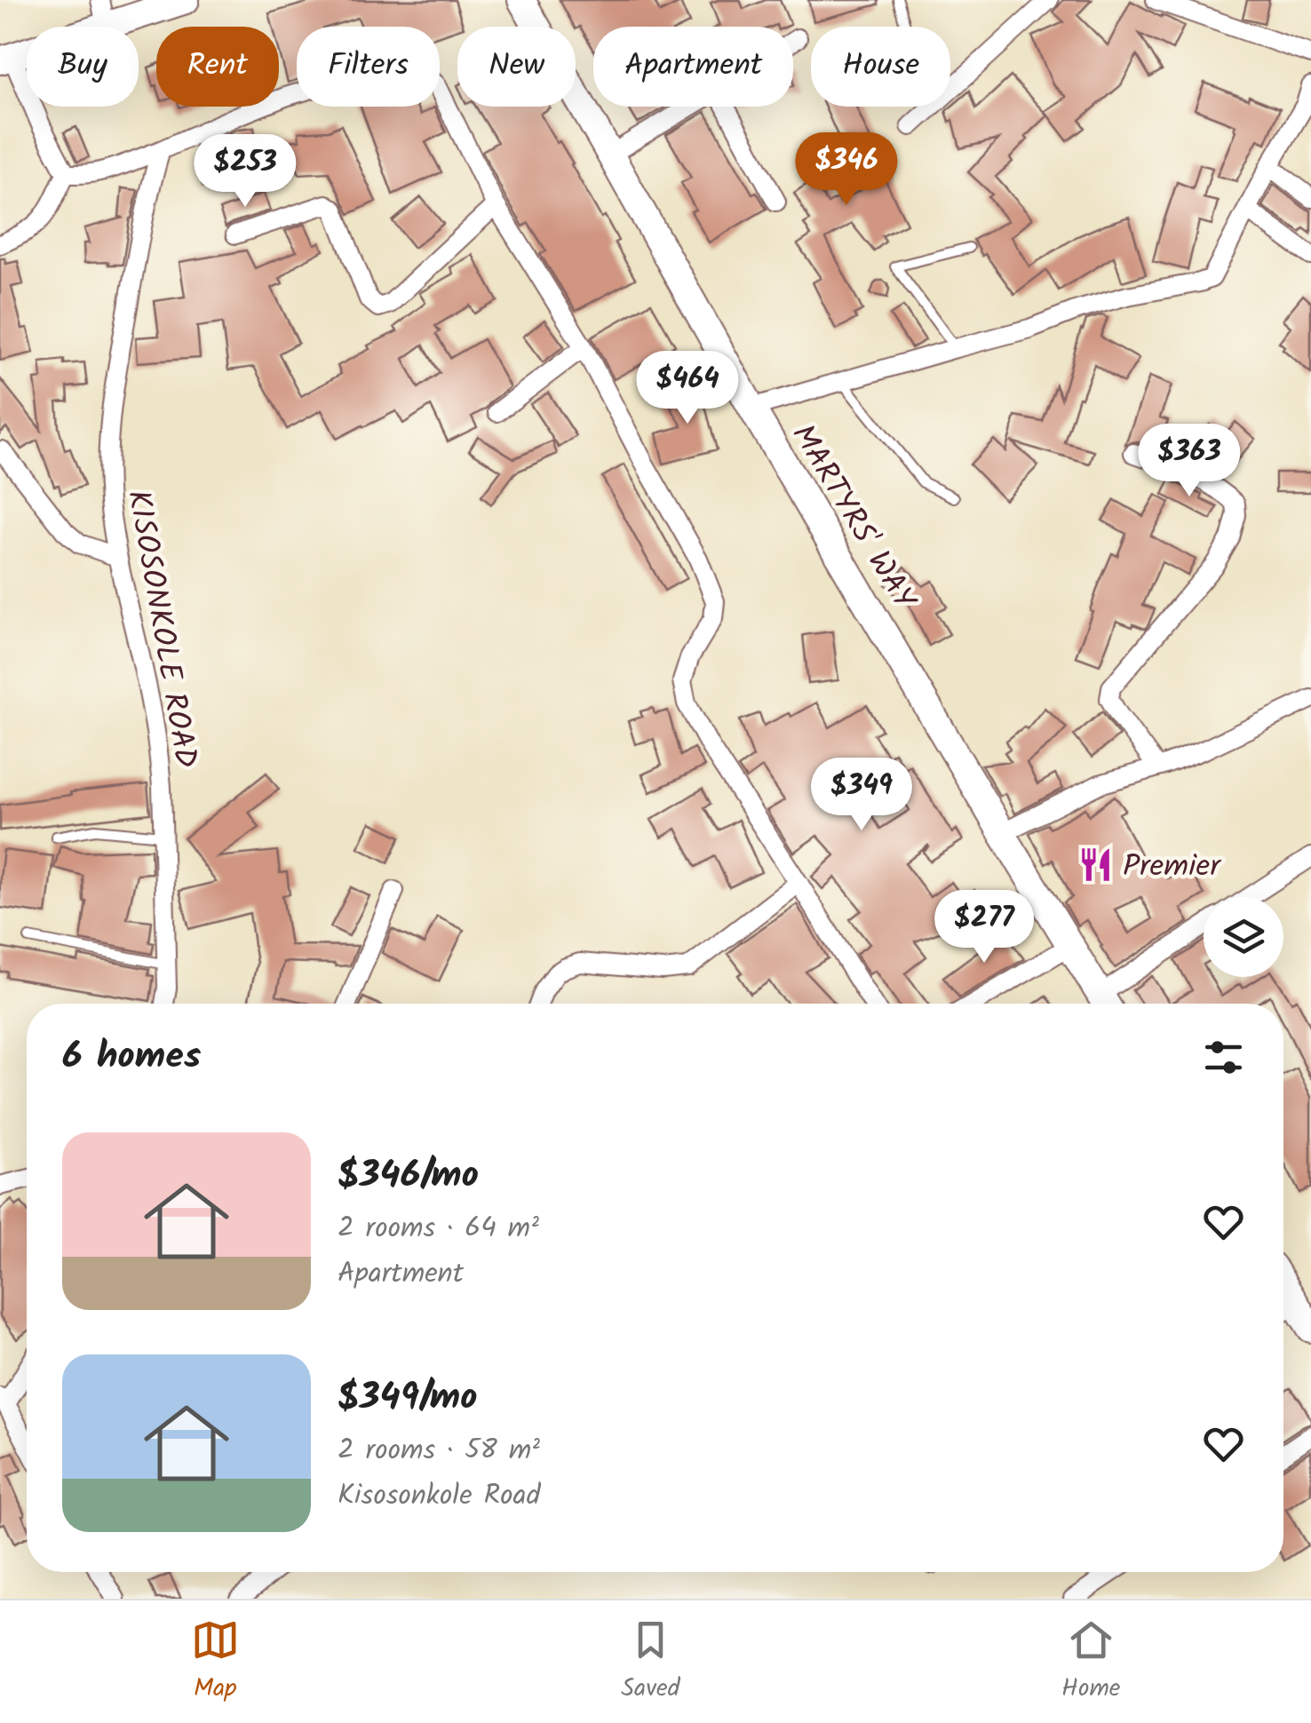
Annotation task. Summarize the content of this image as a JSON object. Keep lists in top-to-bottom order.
{
  "streets": {
    "main road": ["MARTYRS' WAY"],
    "street": ["KISOSONKOLE ROAD"]
  },
  "places": {
    "restaurant": ["Premier"]
  },
  "page": {
    "chip": [
      "Buy",
      "Rent",
      "Filters",
      "New",
      "Apartment",
      "House"
    ],
    "price": [
      "$346",
      "$253",
      "$464",
      "$363",
      "$349",
      "$277"
    ],
    "heading": "6 homes",
    "list": [
      {
        "name": "$346/mo",
        "note": "2 rooms · 64 m² · Apartment"
      },
      {
        "name": "$349/mo",
        "note": "2 rooms · 58 m² · Kisosonkole Road"
      }
    ],
    "tabs": ["Map", "Saved", "Home"]
  }
}
